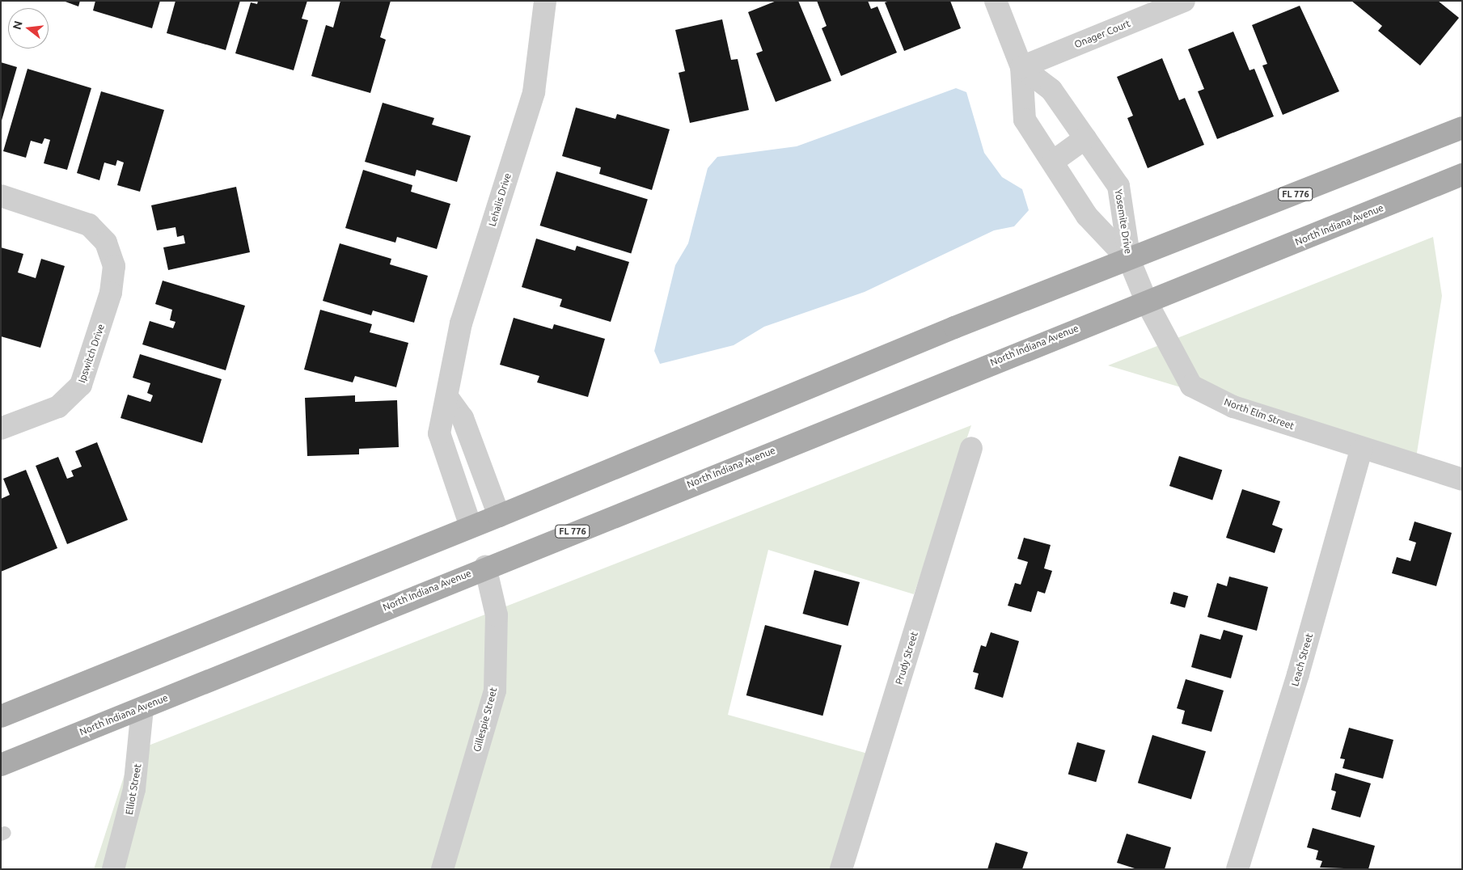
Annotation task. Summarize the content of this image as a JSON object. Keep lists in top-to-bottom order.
{
  "streets": {
    "main road": ["FL 776", "North Indiana Avenue"],
    "street": [
      "Onager Court",
      "Lehalis Drive",
      "Yosemite Drive",
      "Ipswitch Drive",
      "North Elm Street",
      "Prudy Street",
      "Leach Street",
      "Gillespie Street",
      "Elliot Street"
    ]
  },
  "crossings": [
    ["Onager Court", "Yosemite Drive"],
    ["FL 776", "Lehalis Drive"],
    ["FL 776", "Yosemite Drive"],
    ["FL 776", "North Elm Street"],
    ["Yosemite Drive", "North Elm Street"],
    ["North Indiana Avenue", "North Elm Street"],
    ["North Indiana Avenue", "Gillespie Street"],
    ["North Indiana Avenue", "Elliot Street"],
    ["North Elm Street", "Leach Street"]
  ],
  "north": "left"
}
